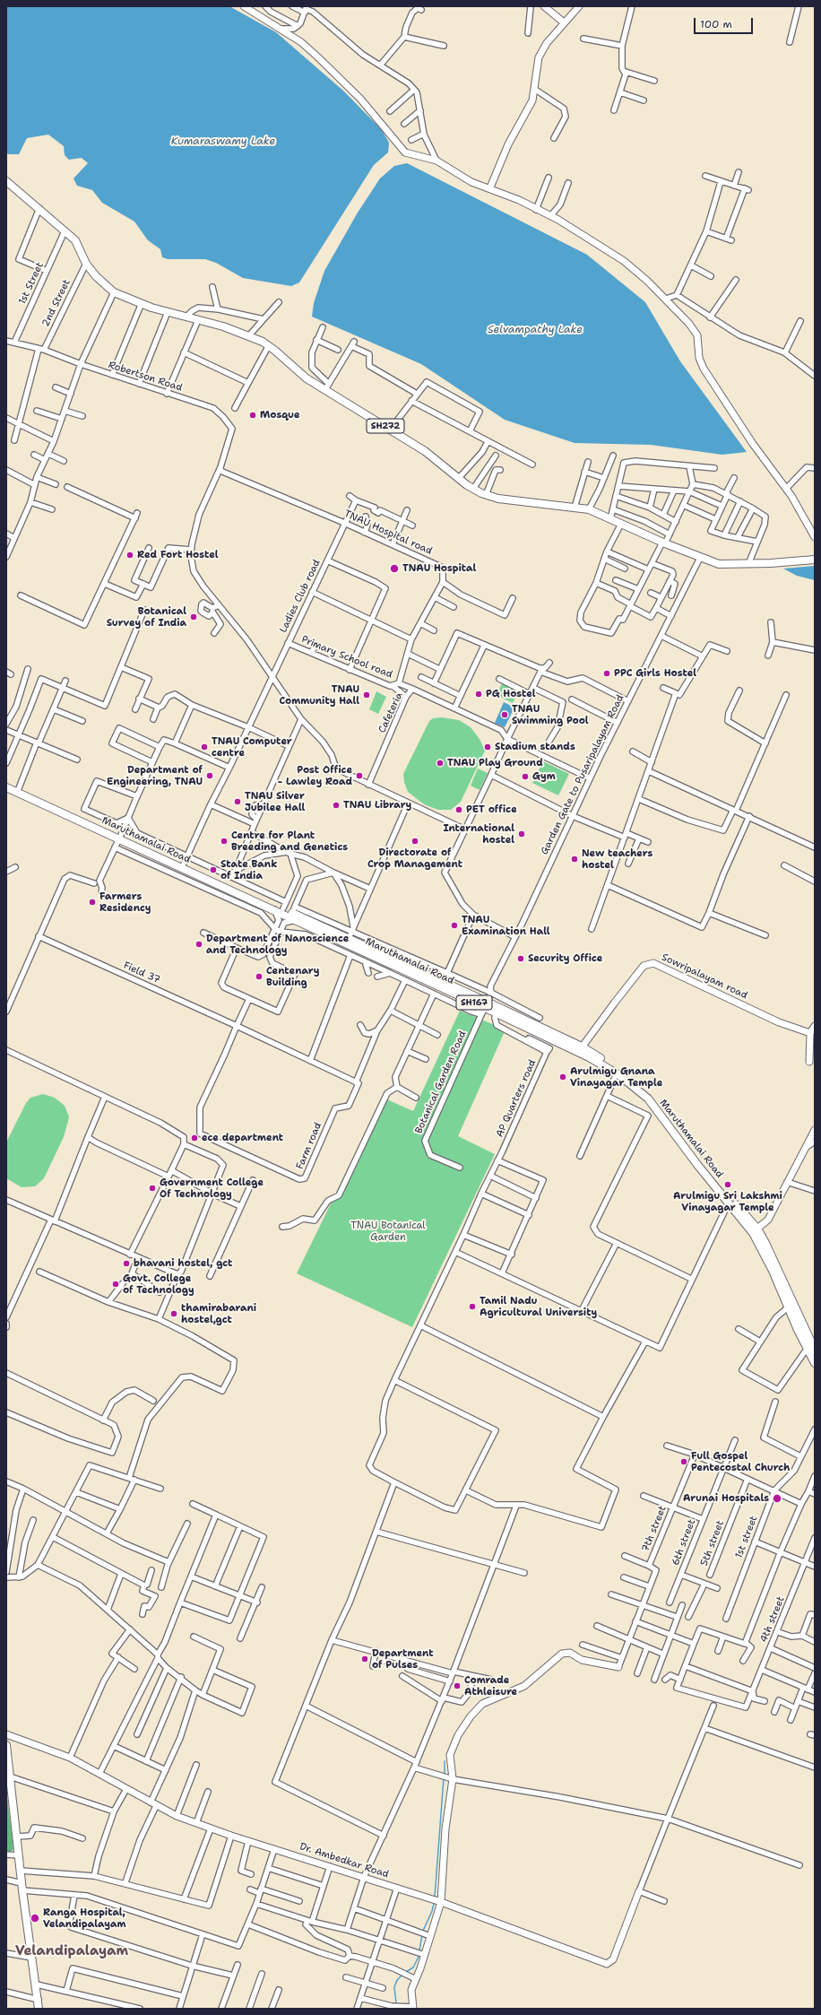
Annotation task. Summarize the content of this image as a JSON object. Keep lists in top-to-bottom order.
{
  "streets": {
    "main road": ["SH272", "Maruthamalai Road", "SH167"],
    "street": [
      "1st Street",
      "2nd Street",
      "Robertson Road",
      "TNAU Hospital road",
      "Ladies Club road",
      "Primary School road",
      "Cafeteria",
      "Garden Gate to Pusaripalayam Road",
      "Field 37",
      "Sowripalayam road",
      "Botanical Garden Road",
      "AP Quarters road",
      "Farm road",
      "7th street",
      "1st street",
      "6th street",
      "5th street",
      "4th street",
      "Dr. Ambedkar Road"
    ]
  },
  "crossings": [
    ["1st Street", "Robertson Road"],
    ["1st Street", "SH272"],
    ["2nd Street", "Robertson Road"],
    ["2nd Street", "SH272"],
    ["Robertson Road", "TNAU Hospital road"],
    ["SH272", "Garden Gate to Pusaripalayam Road"],
    ["TNAU Hospital road", "Ladies Club road"],
    ["Ladies Club road", "Primary School road"],
    ["Ladies Club road", "Maruthamalai Road"],
    ["Cafeteria", "Garden Gate to Pusaripalayam Road"],
    ["Garden Gate to Pusaripalayam Road", "Maruthamalai Road"],
    ["Garden Gate to Pusaripalayam Road", "Botanical Garden Road"],
    ["Maruthamalai Road", "Sowripalayam road"],
    ["Maruthamalai Road", "Botanical Garden Road"],
    ["Field 37", "Farm road"]
  ],
  "districts": ["Velandipalayam"],
  "water": ["Kumaraswamy Lake", "Selvampathy Lake"],
  "parks": ["TNAU Botanical Garden"],
  "places": [
    "Mosque",
    "Red Fort Hostel",
    "TNAU Hospital",
    "Botanical Survey of India",
    "PPC Girls Hostel",
    "PG Hostel",
    "TNAU Community Hall",
    "TNAU Swimming Pool",
    "TNAU Computer centre",
    "Stadium stands",
    "TNAU Play Ground",
    "Department of Engineering, TNAU",
    "Post Office - Lawley Road",
    "Gym",
    "TNAU Silver Jubilee Hall",
    "TNAU Library",
    "PET office",
    "International hostel",
    "Centre for Plant Breeding and Genetics",
    "Directorate of Crop Management",
    "New teachers hostel",
    "State Bank of India",
    "Farmers Residency",
    "TNAU Examination Hall",
    "Department of Nanoscience and Technology",
    "Security Office",
    "Centenary Building",
    "Arulmigu Gnana Vinayagar Temple",
    "ece department",
    "Arulmigu Sri Lakshmi Vinayagar Temple",
    "Government College Of Technology",
    "bhavani hostel, gct",
    "Govt. College of Technology",
    "Tamil Nadu Agricultural University",
    "thamirabarani hostel,gct",
    "Full Gospel Pentecostal Church",
    "Arunai Hospitals",
    "Department of Pulses",
    "Comrade Athleisure",
    "Ranga Hospital, Velandipalayam"
  ],
  "scale_bar": "100 m"
}
